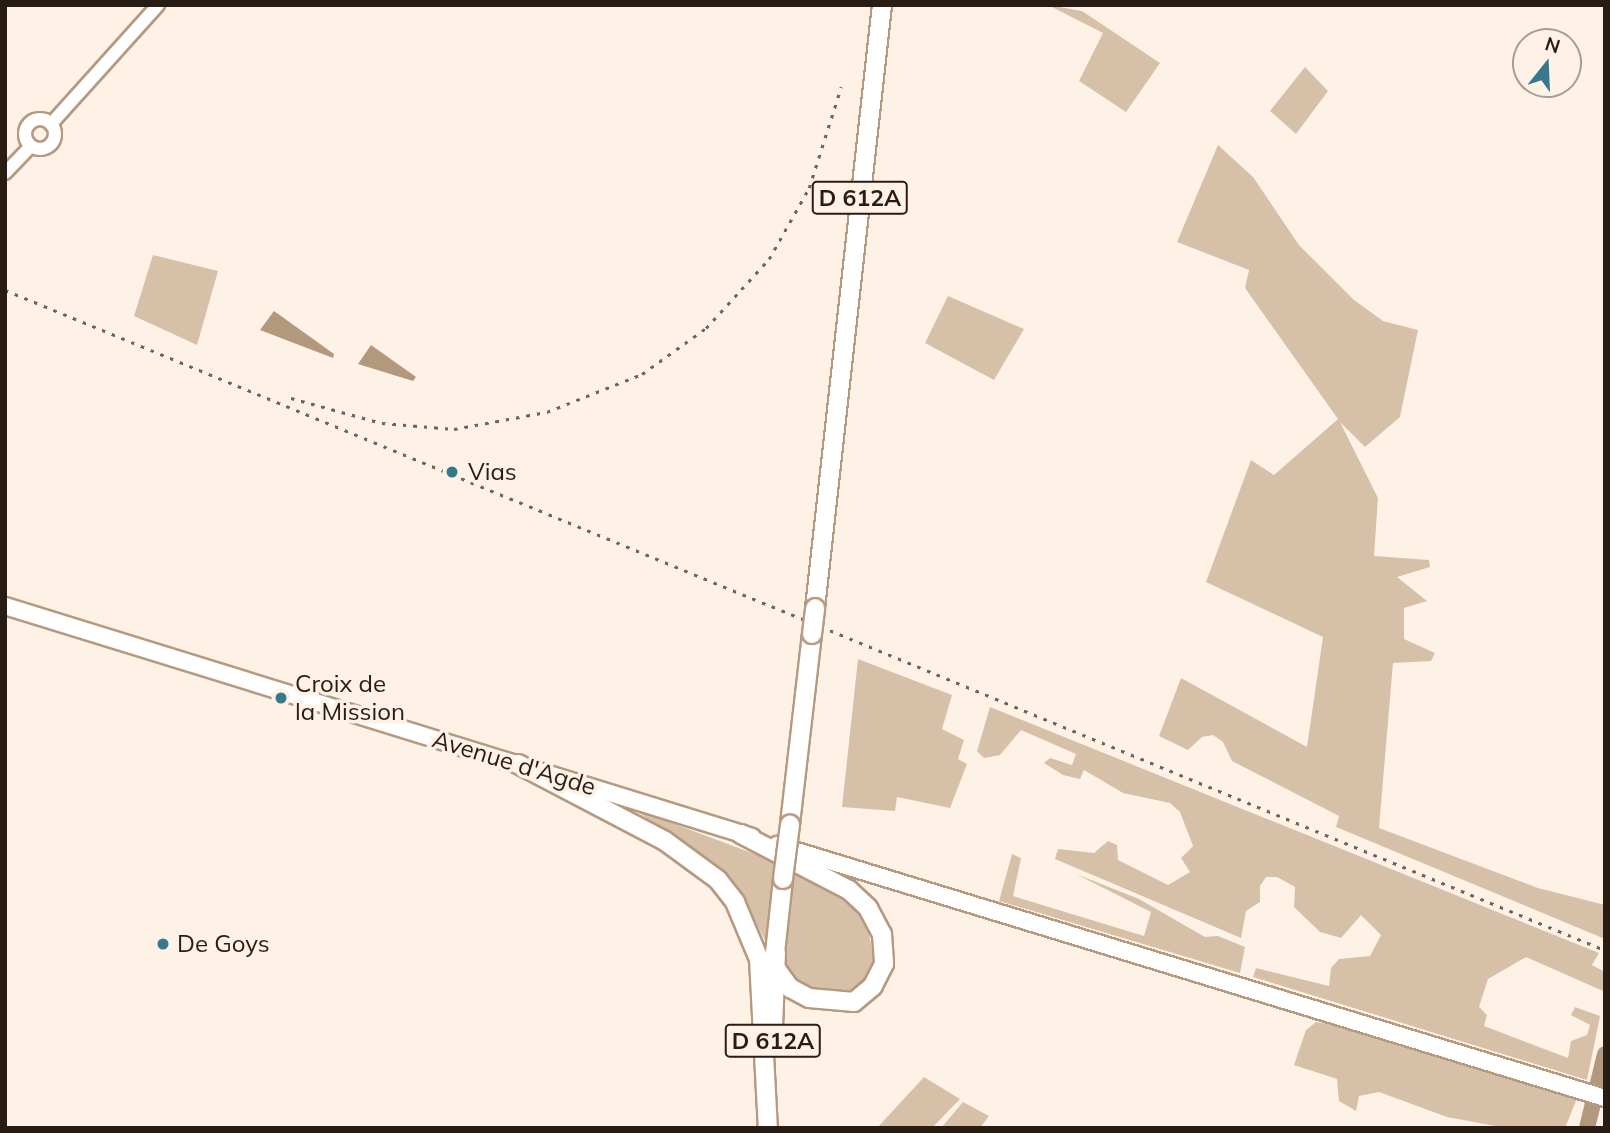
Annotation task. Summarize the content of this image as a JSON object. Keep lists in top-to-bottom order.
{
  "streets": {
    "highway": ["D 612A"],
    "main road": ["Avenue d'Agde"]
  },
  "places": ["Vias", "Croix de la Mission", "De Goys"],
  "north": "top"
}
